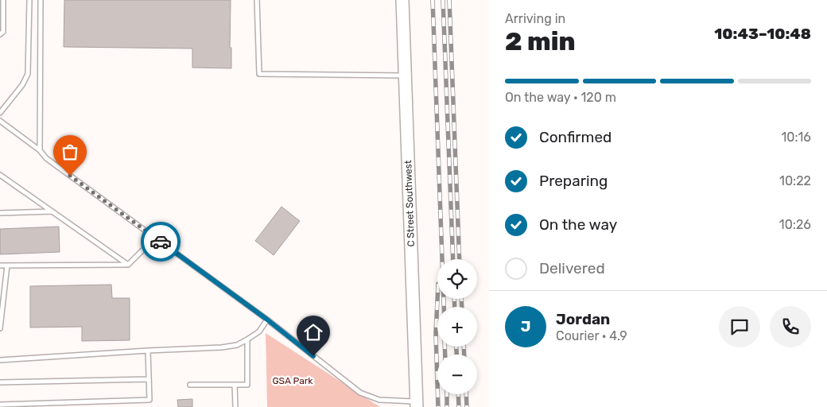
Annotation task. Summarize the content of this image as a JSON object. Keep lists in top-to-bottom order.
{
  "streets": {
    "main road": ["C Street Southwest"]
  },
  "parks": ["GSA Park"],
  "page": {
    "heading": ["2 min", "Arriving in", "10:43–10:48"],
    "panel": ["Jordan", "Courier · 4.9"],
    "bar": "On the way · 120 m",
    "list": [
      ["Confirmed", "10:16"],
      ["Preparing", "10:22"],
      ["On the way", "10:26"],
      "Delivered"
    ],
    "map_buttons": ["+", "−"],
    "round": "J"
  }
}
